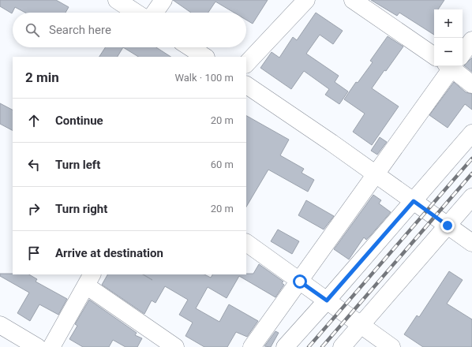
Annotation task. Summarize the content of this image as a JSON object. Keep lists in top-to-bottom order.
{
  "page": {
    "map_buttons": ["+", "−"],
    "search": "Search here",
    "heading": ["2 min", "Walk · 100 m"],
    "list": [
      ["Continue", "20 m"],
      ["Turn left", "60 m"],
      ["Turn right", "20 m"],
      "Arrive at destination"
    ]
  }
}
